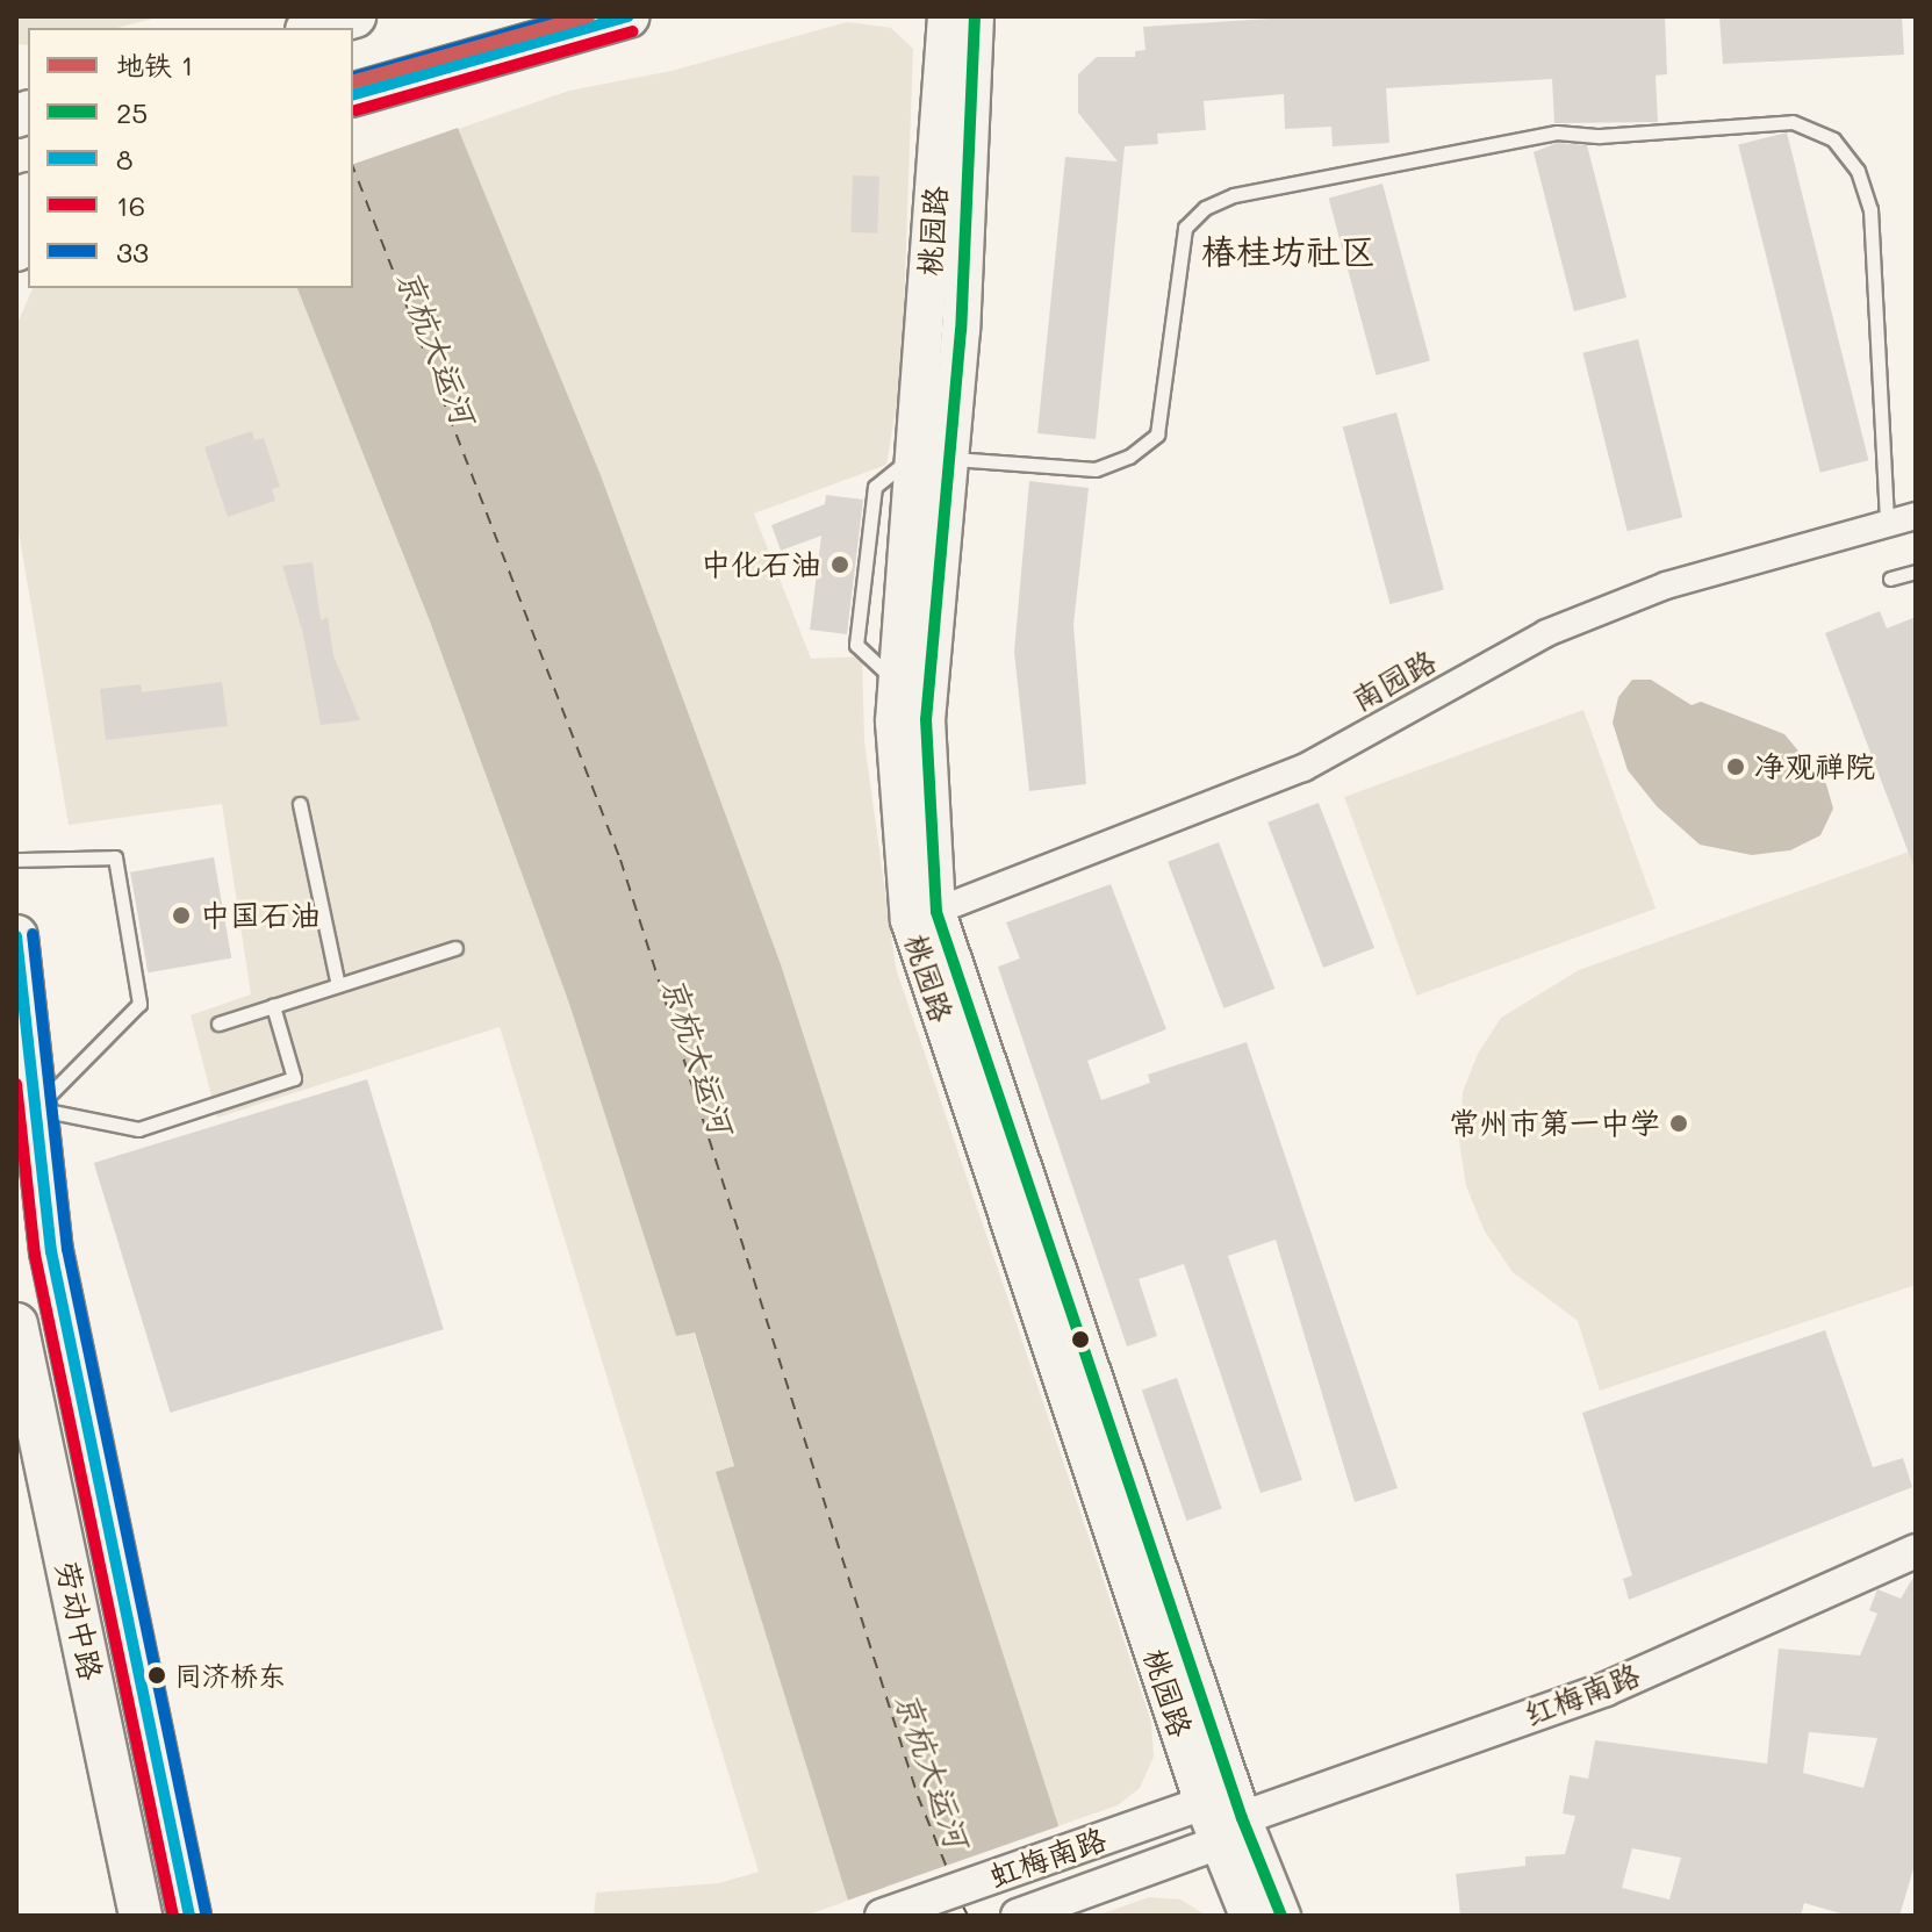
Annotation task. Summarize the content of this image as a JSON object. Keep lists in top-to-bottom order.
{
  "streets": {
    "main road": ["桃园路", "劳动中路"],
    "street": ["南园路", "红梅南路", "虹梅南路"]
  },
  "crossings": [
    ["桃园路", "南园路"],
    ["桃园路", "红梅南路"],
    ["桃园路", "虹梅南路"],
    ["红梅南路", "虹梅南路"]
  ],
  "districts": ["椿桂坊社区"],
  "water": ["京杭大运河"],
  "places": [
    "中化石油",
    "净观禅院",
    "中国石油",
    "常州市第一中学",
    "同济桥东"
  ],
  "lines": [
    "metro line 1",
    "transit line 25",
    "transit line 8",
    "transit line 33",
    "transit line 16"
  ],
  "legend": [
    "地铁 1",
    "25",
    "8",
    "16",
    "33"
  ]
}
